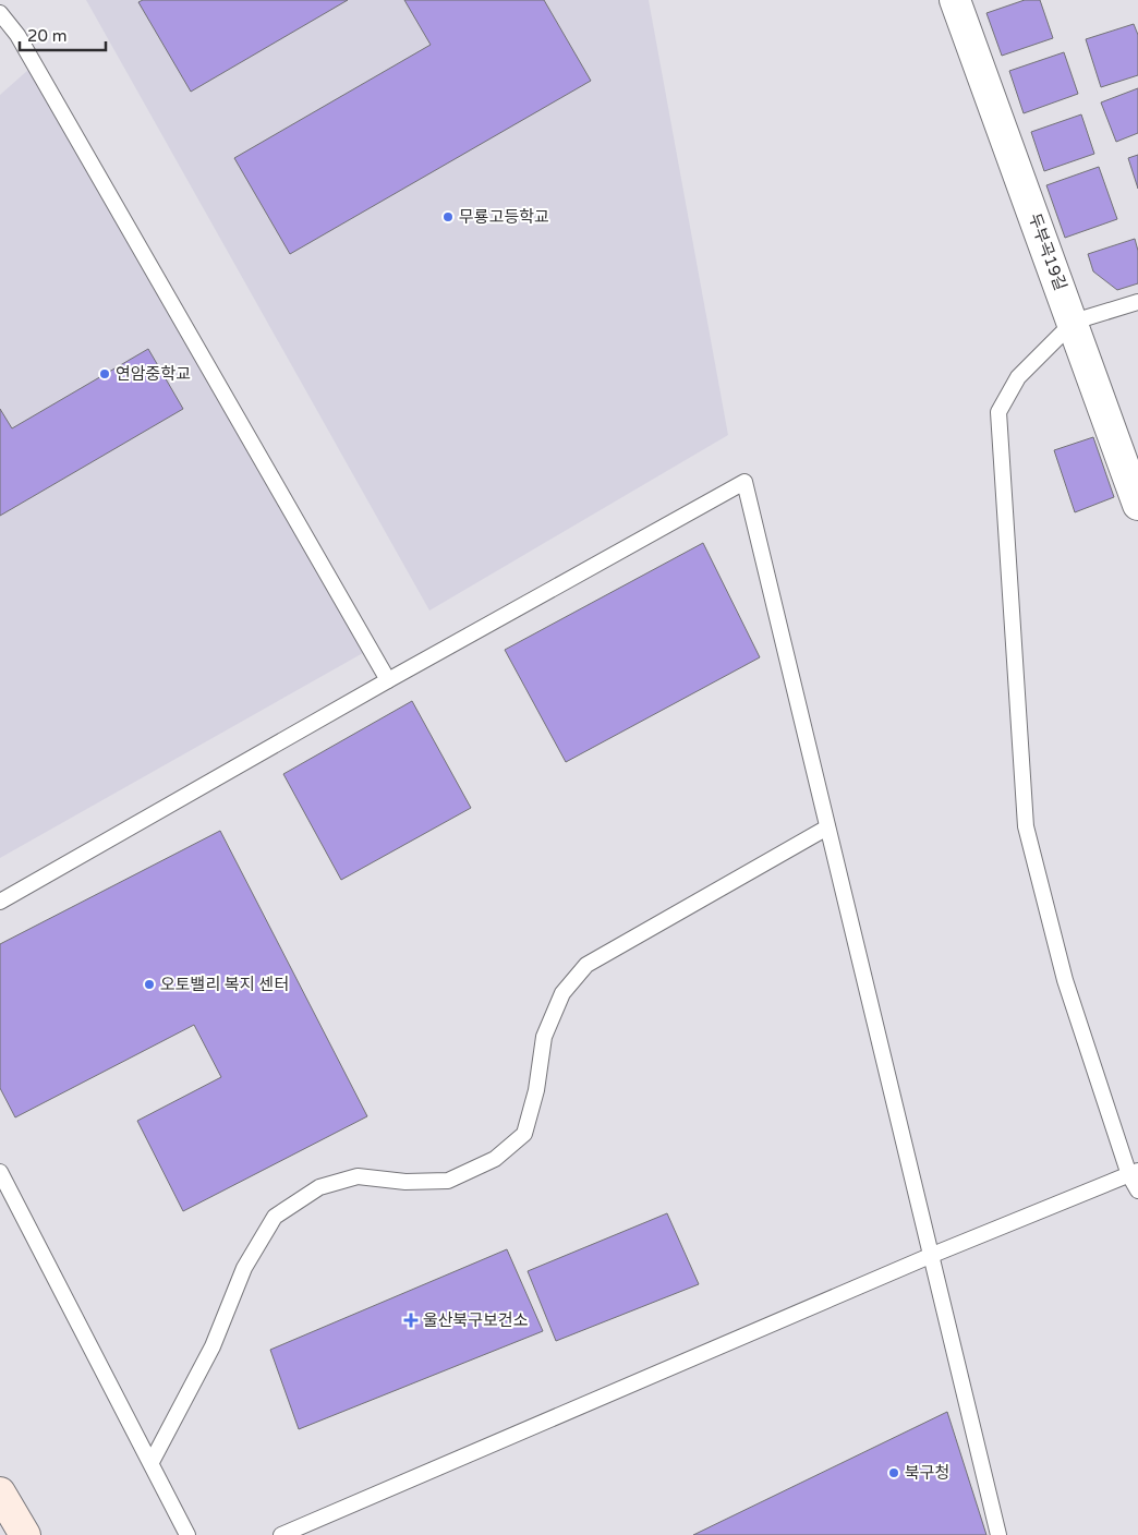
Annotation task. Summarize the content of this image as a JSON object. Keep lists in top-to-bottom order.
{
  "streets": {
    "street": ["두부곡19길"]
  },
  "places": {
    "other": [
      "무룡고등학교",
      "연암중학교",
      "오토밸리 복지 센터",
      "북구청"
    ],
    "health": ["울산북구보건소"]
  },
  "scale_bar": "20 m"
}
